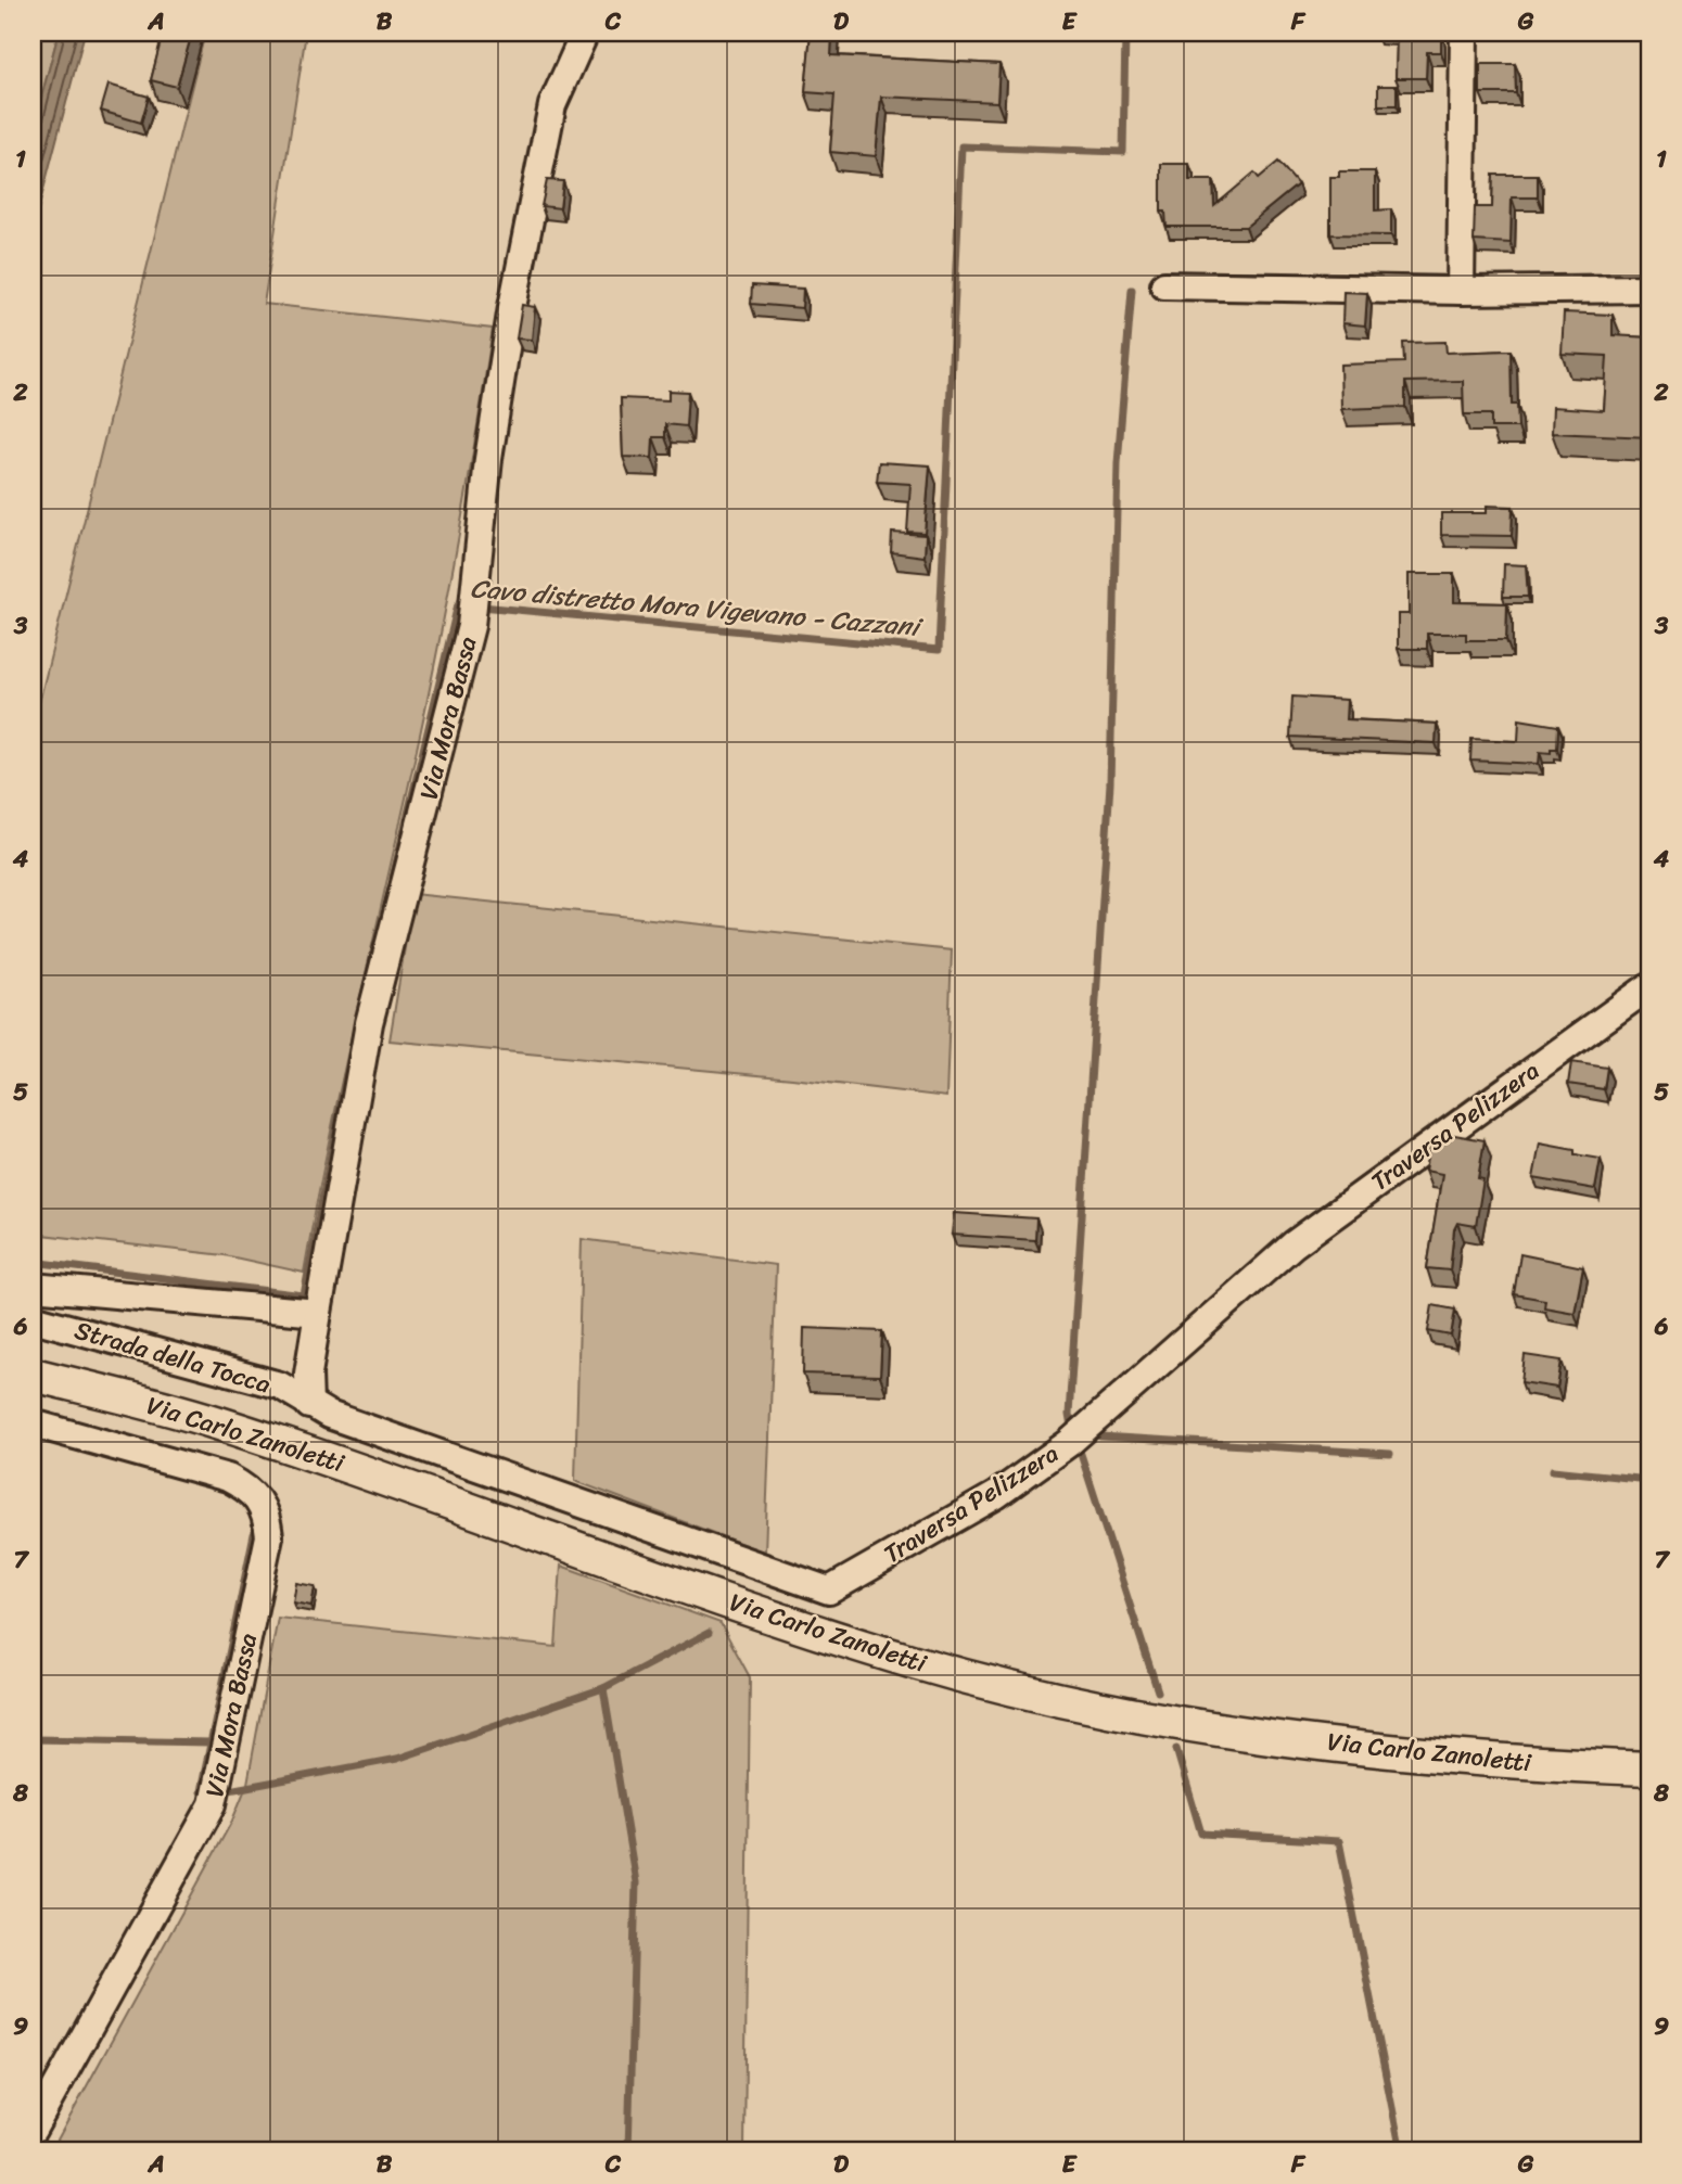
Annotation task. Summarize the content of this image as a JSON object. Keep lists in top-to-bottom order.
{
  "streets": {
    "main road": ["Via Carlo Zanoletti"],
    "street": ["Via Mora Bassa", "Traversa Pelizzera", "Strada della Tocca"]
  },
  "crossings": [
    ["Via Mora Bassa", "Traversa Pelizzera"],
    ["Via Mora Bassa", "Strada della Tocca"],
    ["Traversa Pelizzera", "Strada della Tocca"]
  ],
  "water": ["Cavo distretto Mora Vigevano - Cazzani"],
  "grid": {
    "columns": [
      "A",
      "B",
      "C",
      "D",
      "E",
      "F",
      "G"
    ],
    "rows": [
      "1",
      "2",
      "3",
      "4",
      "5",
      "6",
      "7",
      "8",
      "9"
    ]
  }
}
